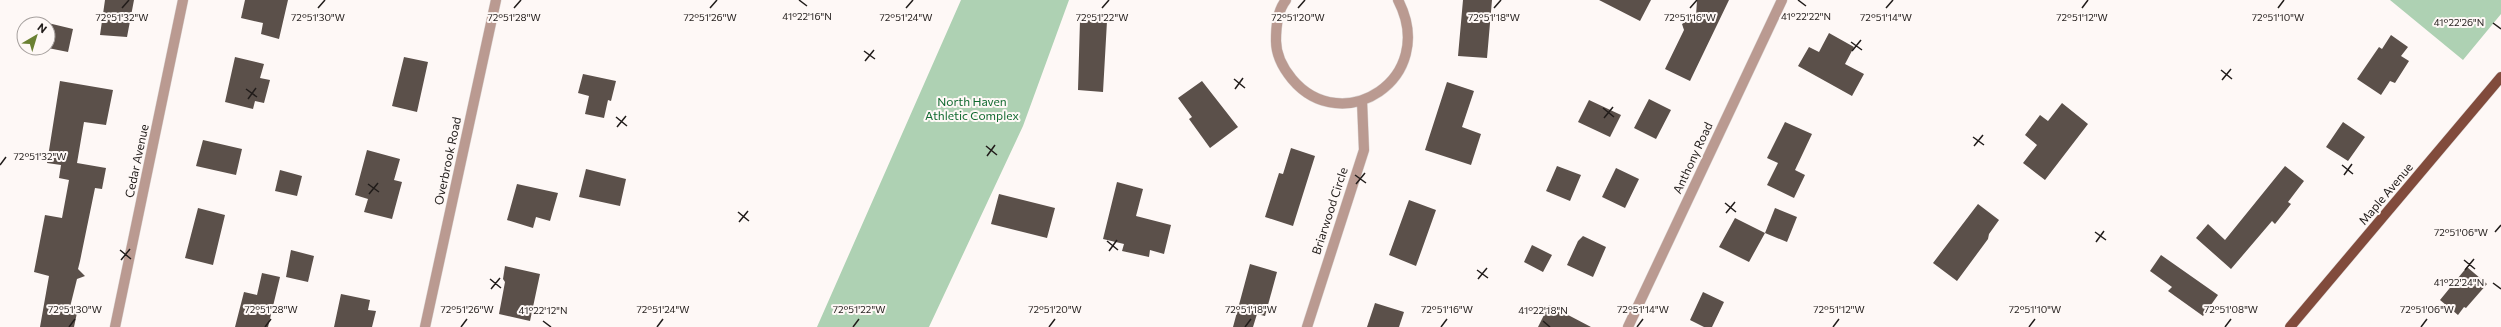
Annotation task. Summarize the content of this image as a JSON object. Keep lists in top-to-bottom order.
{
  "streets": {
    "main road": ["Maple Avenue"],
    "street": [
      "Anthony Road",
      "Cedar Avenue",
      "Overbrook Road",
      "Briarwood Circle"
    ]
  },
  "parks": ["North Haven Athletic Complex"],
  "north": "top right",
  "coordinates": [
    "41°22'22\"N",
    "41°22'16\"N",
    "72°51'12\"W",
    "72°51'32\"W",
    "72°51'30\"W",
    "72°51'28\"W",
    "72°51'26\"W",
    "72°51'24\"W",
    "72°51'22\"W",
    "72°51'20\"W",
    "72°51'18\"W",
    "72°51'16\"W",
    "72°51'14\"W",
    "72°51'10\"W",
    "41°22'26\"N",
    "72°51'06\"W",
    "41°22'24\"N",
    "72°51'08\"W",
    "41°22'12\"N",
    "41°22'18\"N"
  ]
}
